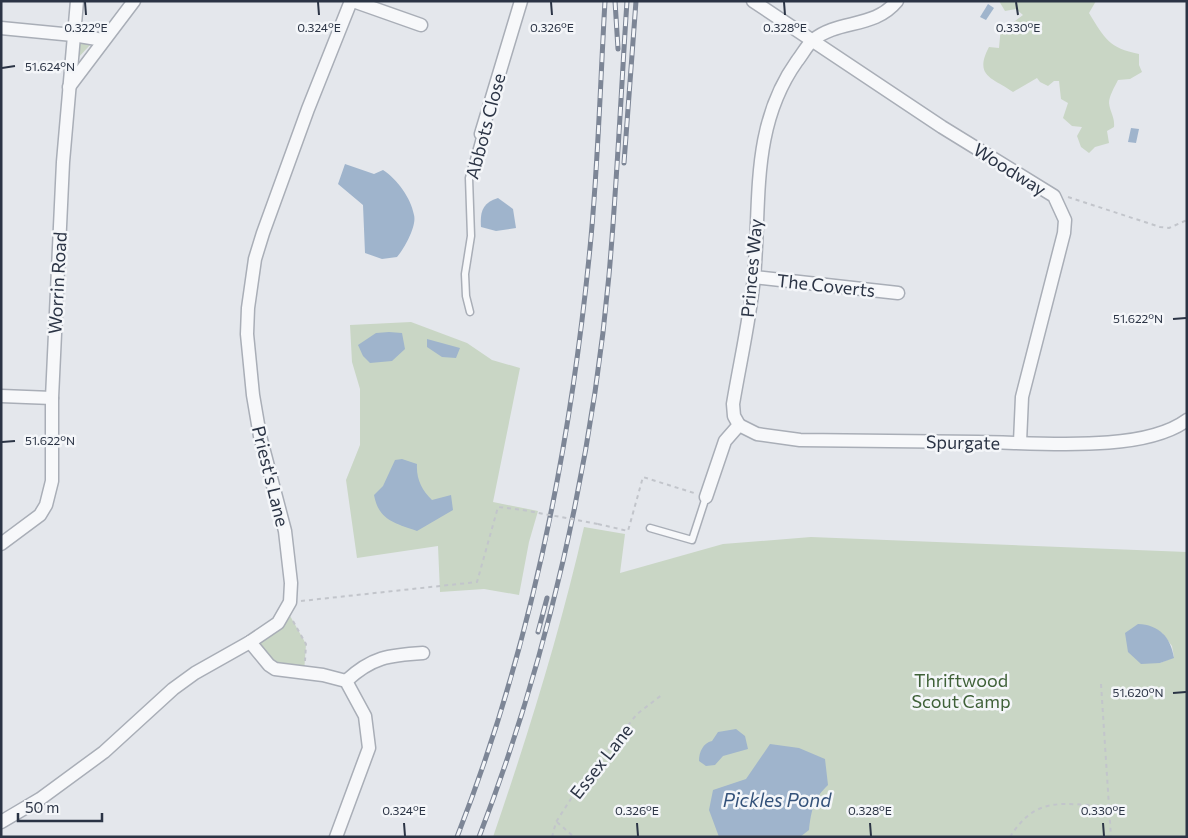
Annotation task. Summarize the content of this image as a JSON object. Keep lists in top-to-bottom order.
{
  "streets": {
    "street": [
      "Abbots Close",
      "Woodway",
      "Princes Way",
      "Worrin Road",
      "The Coverts",
      "Spurgate",
      "Priest's Lane"
    ],
    "path": ["Essex Lane"]
  },
  "crossings": [
    ["Woodway", "Princes Way"],
    ["Woodway", "Spurgate"],
    ["Princes Way", "The Coverts"],
    ["Princes Way", "Spurgate"]
  ],
  "water": ["Pickles Pond"],
  "parks": ["Thriftwood Scout Camp"],
  "scale_bar": "50 m",
  "coordinates": [
    "0.322°E",
    "0.324°E",
    "0.326°E",
    "0.328°E",
    "0.330°E",
    "51.624°N",
    "51.622°N",
    "51.620°N"
  ]
}
